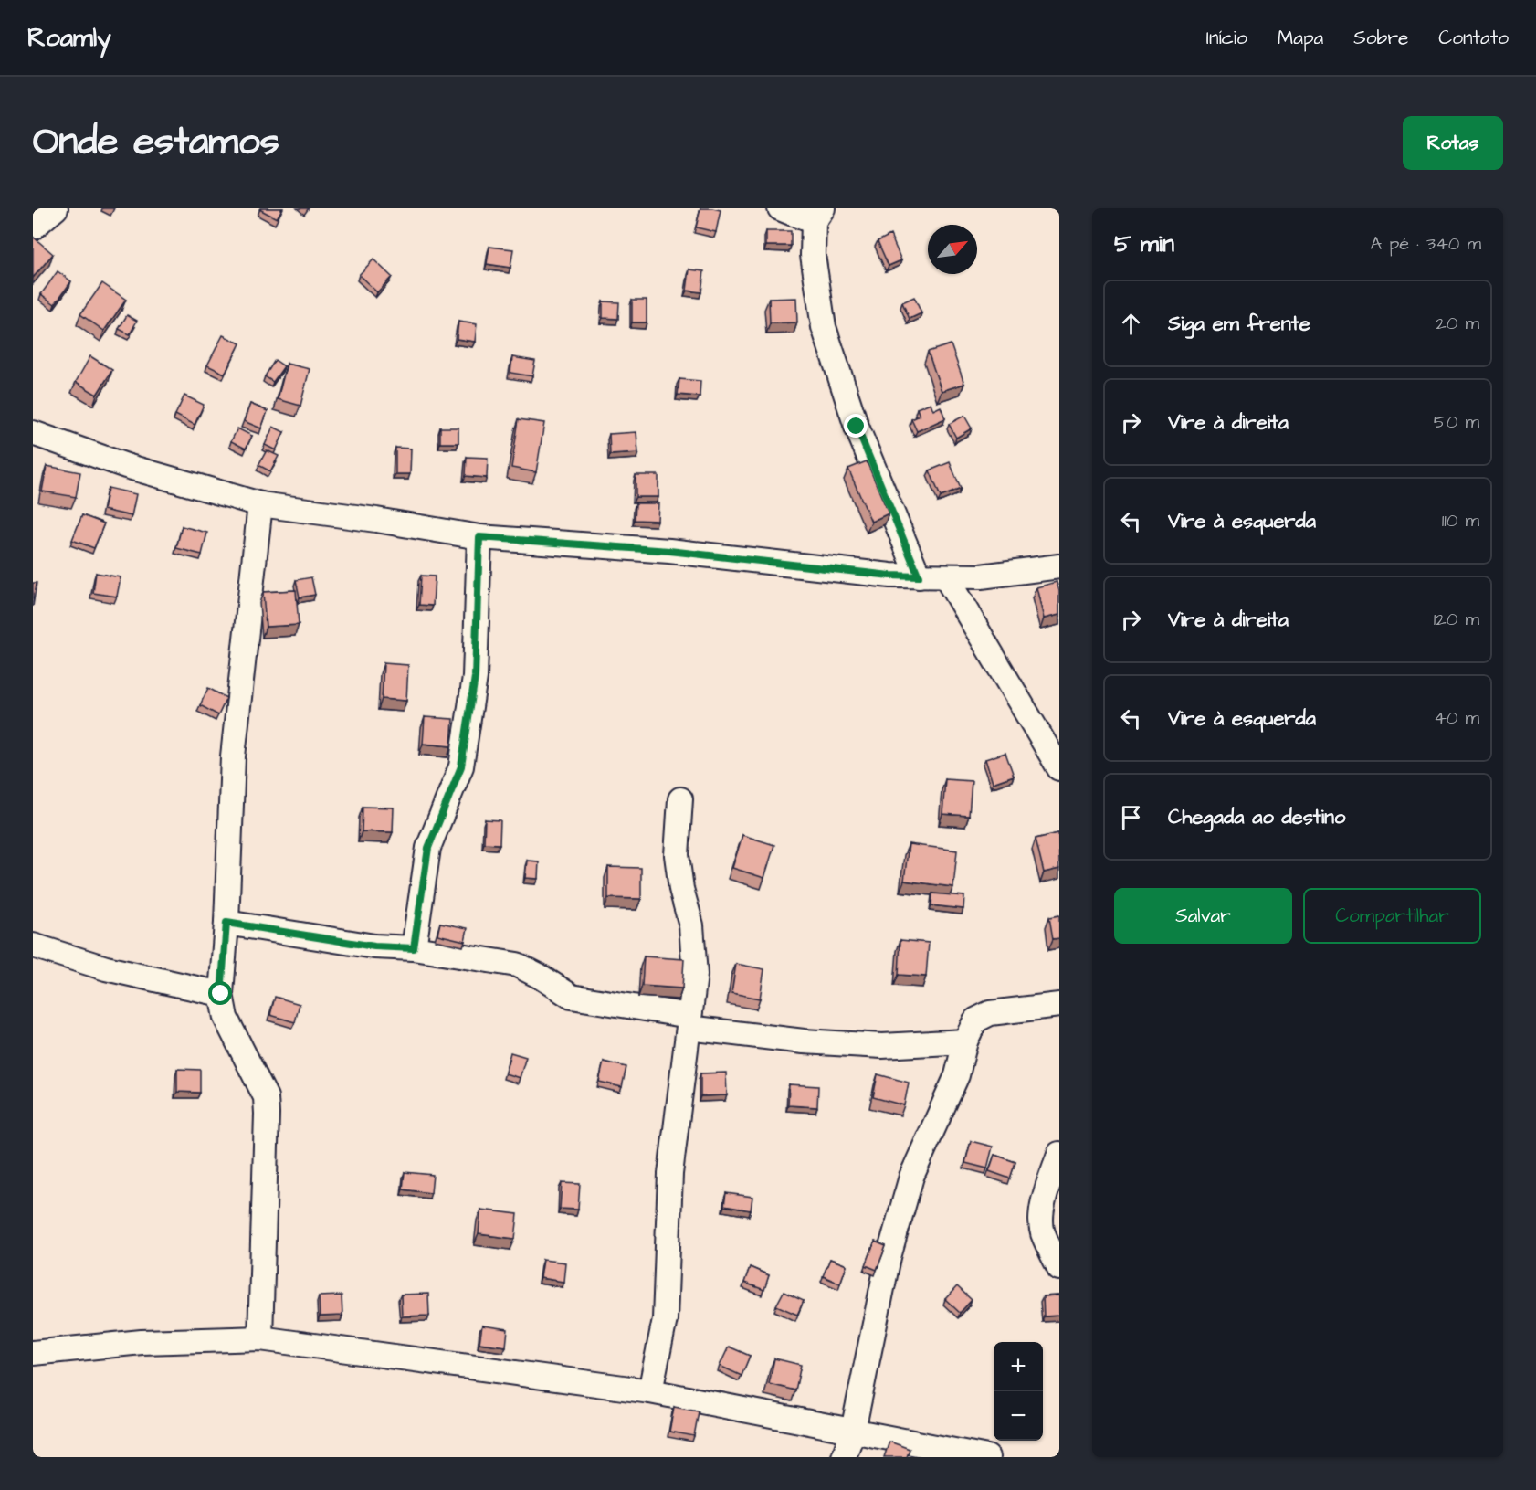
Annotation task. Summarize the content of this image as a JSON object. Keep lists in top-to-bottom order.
{
  "north": "top right",
  "page": {
    "header": "Roamly",
    "nav": [
      "Início",
      "Mapa",
      "Sobre",
      "Contato"
    ],
    "title": "Onde estamos",
    "buttons": [
      "Rotas",
      ["Salvar", "Compartilhar"]
    ],
    "heading": ["5 min", "A pé · 340 m"],
    "list": [
      ["Siga em frente", "20 m"],
      ["Vire à direita", "50 m"],
      ["Vire à esquerda", "110 m"],
      ["Vire à direita", "120 m"],
      ["Vire à esquerda", "40 m"],
      "Chegada ao destino"
    ],
    "map_buttons": ["+", "−"]
  }
}
